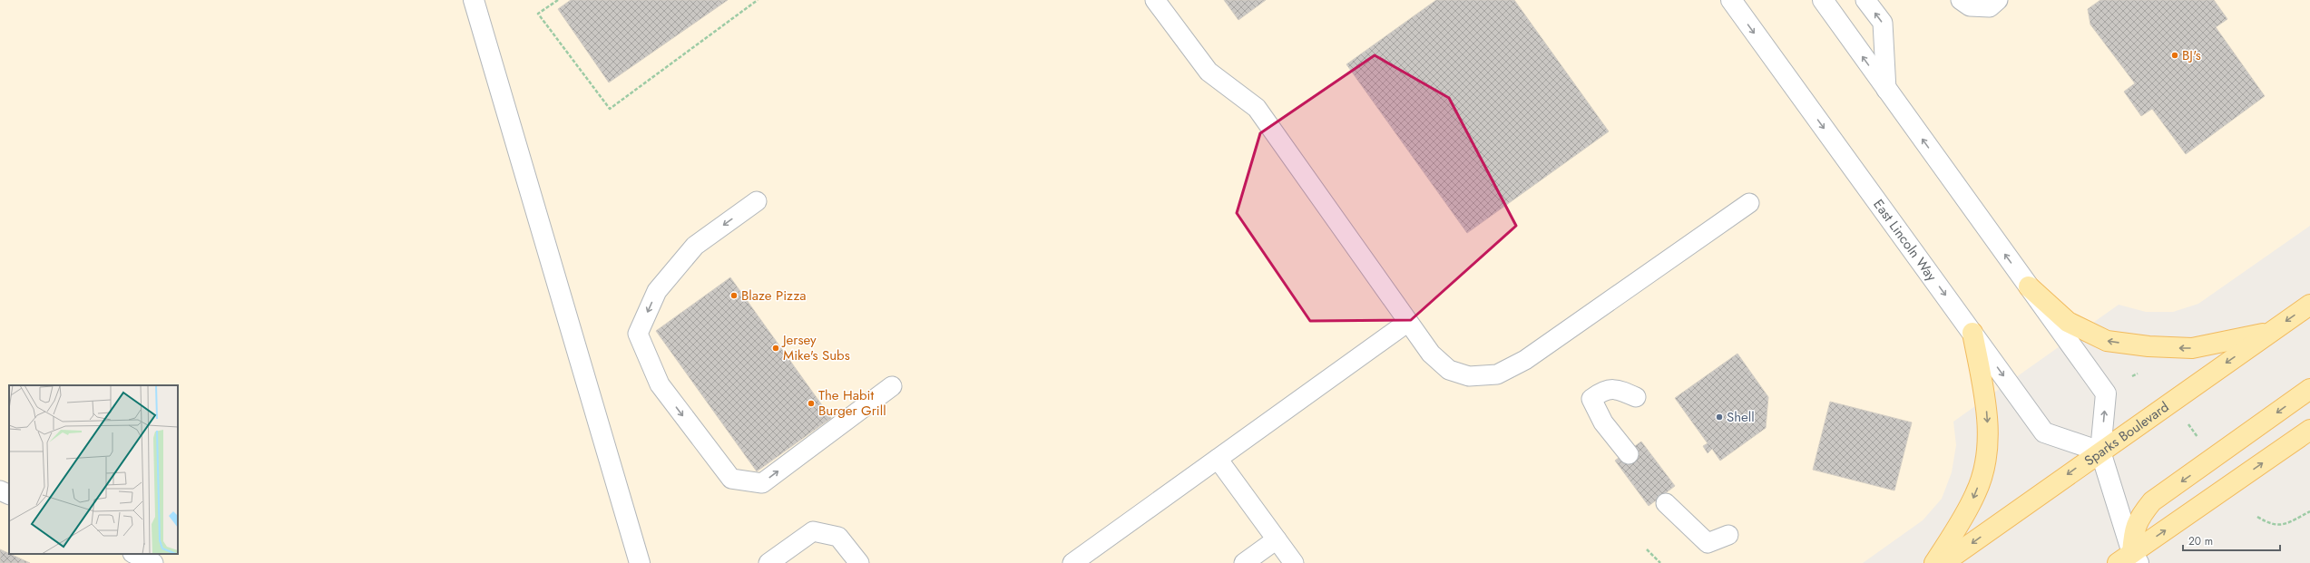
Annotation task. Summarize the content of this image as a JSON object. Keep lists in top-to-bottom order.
{
  "streets": {
    "main road": ["Sparks Boulevard"],
    "street": ["East Lincoln Way"]
  },
  "crossings": [
    ["East Lincoln Way", "Sparks Boulevard"]
  ],
  "places": [
    "BJ's",
    "Blaze Pizza",
    "Jersey Mike's Subs",
    "The Habit Burger Grill",
    "Shell"
  ],
  "scale_bar": "20 m"
}
